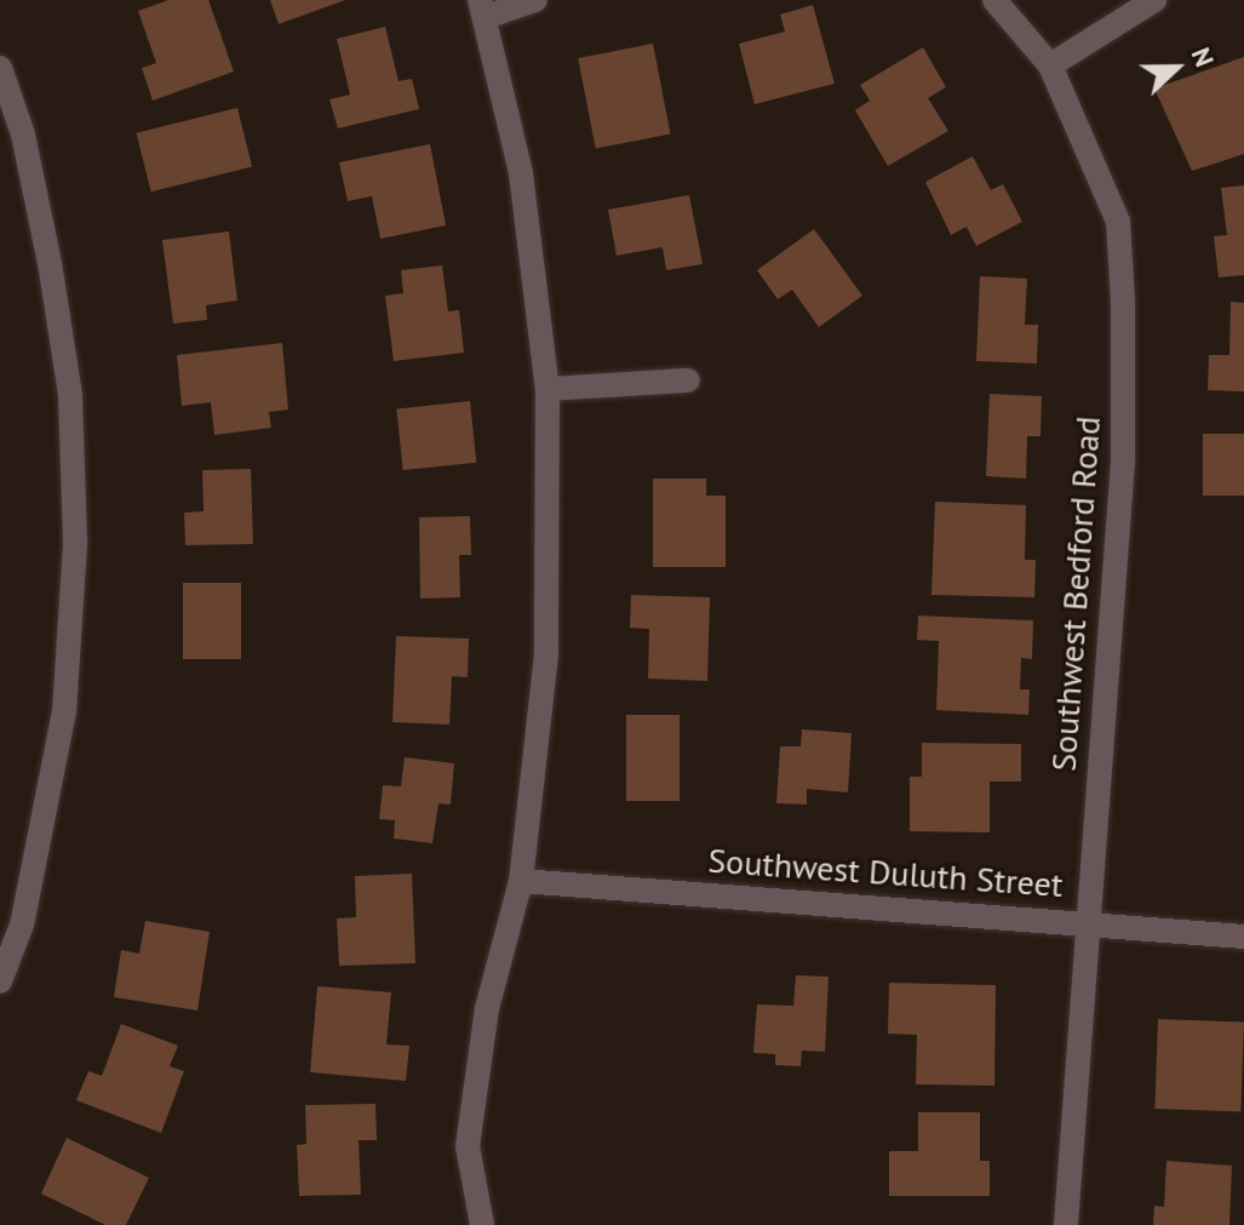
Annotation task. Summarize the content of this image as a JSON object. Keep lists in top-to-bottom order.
{
  "streets": {
    "street": ["Southwest Bedford Road", "Southwest Duluth Street"]
  },
  "crossings": [
    ["Southwest Bedford Road", "Southwest Duluth Street"]
  ],
  "north": "right"
}
